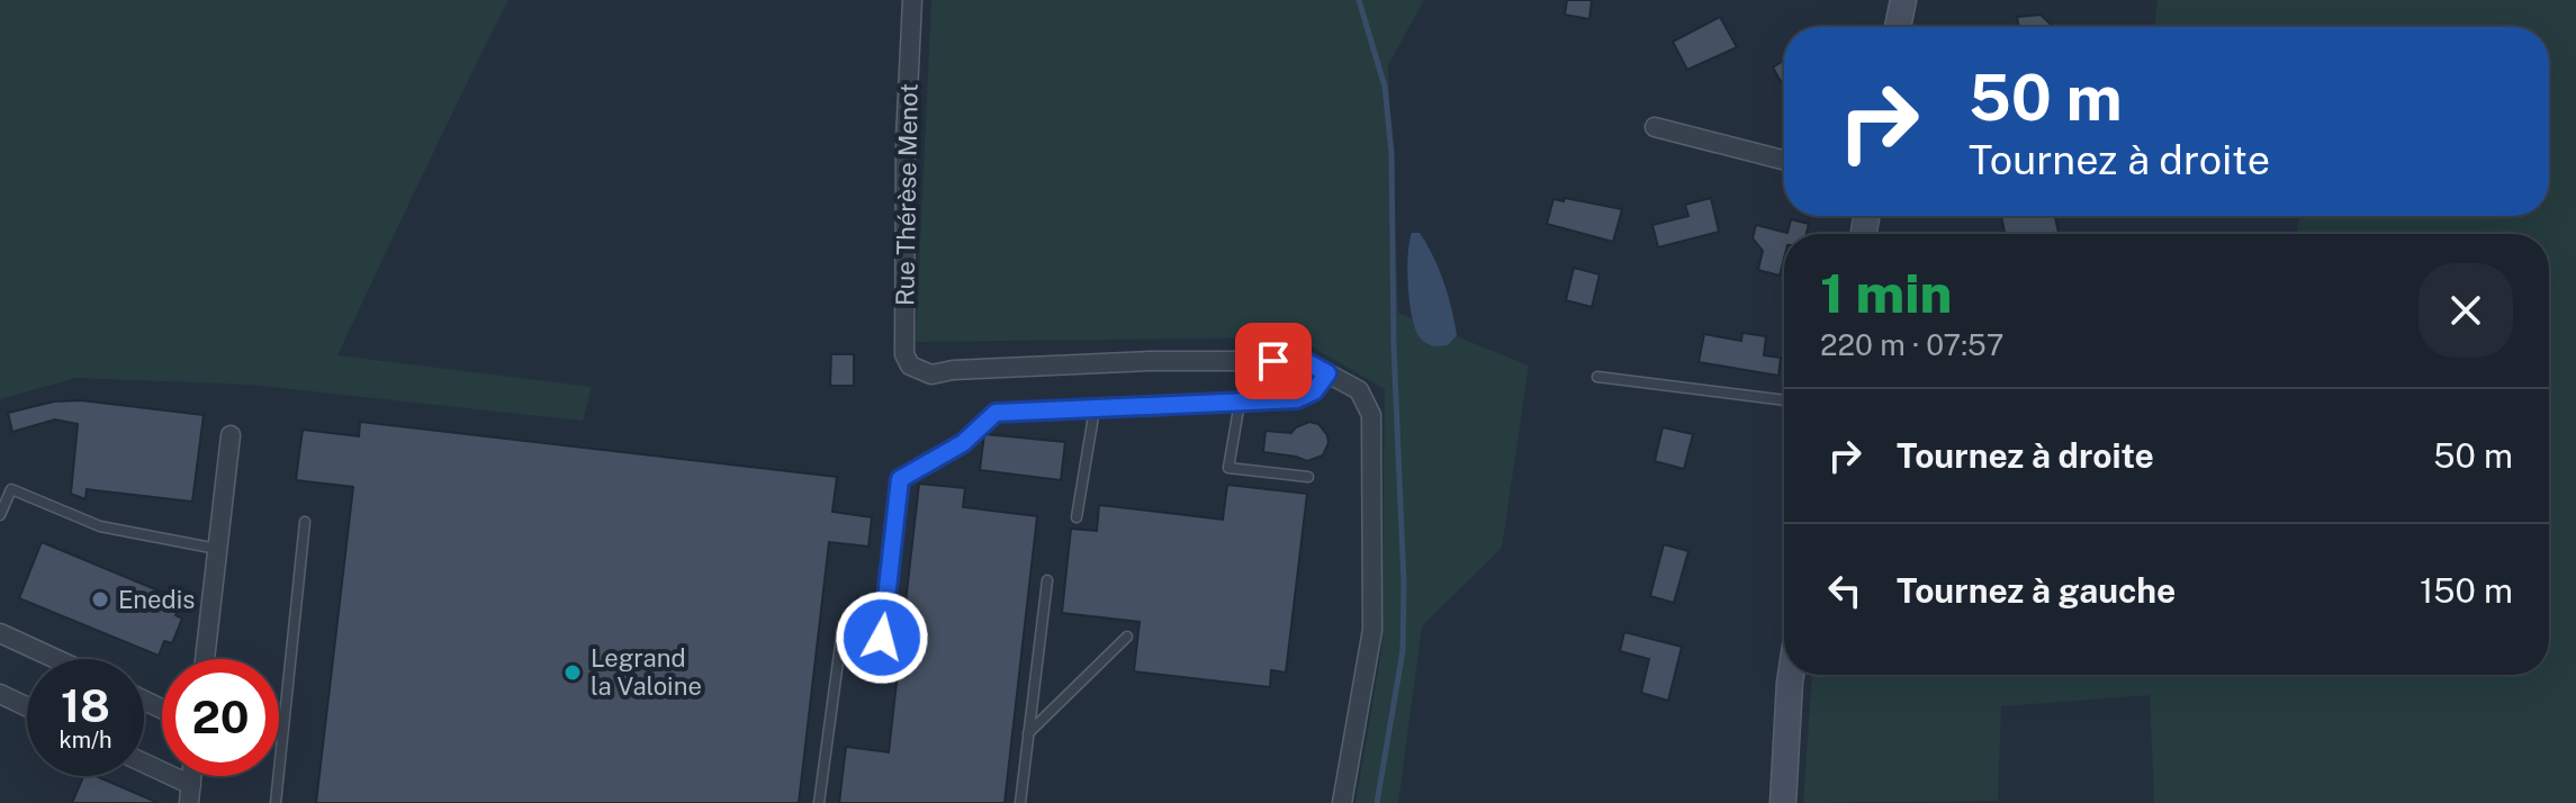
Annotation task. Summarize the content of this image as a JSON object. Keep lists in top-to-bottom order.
{
  "streets": {
    "street": ["Rue Thérèse Menot"]
  },
  "places": ["Enedis", "Legrand la Valoine"],
  "page": {
    "turn": ["50 m", "Tournez à droite"],
    "heading": ["1 min", "220 m · 07:57"],
    "list": [
      {
        "name": "Tournez à droite",
        "value": "50 m"
      },
      {
        "name": "Tournez à gauche",
        "value": "150 m"
      }
    ],
    "speed": "18 km/h",
    "limit": "20"
  }
}
